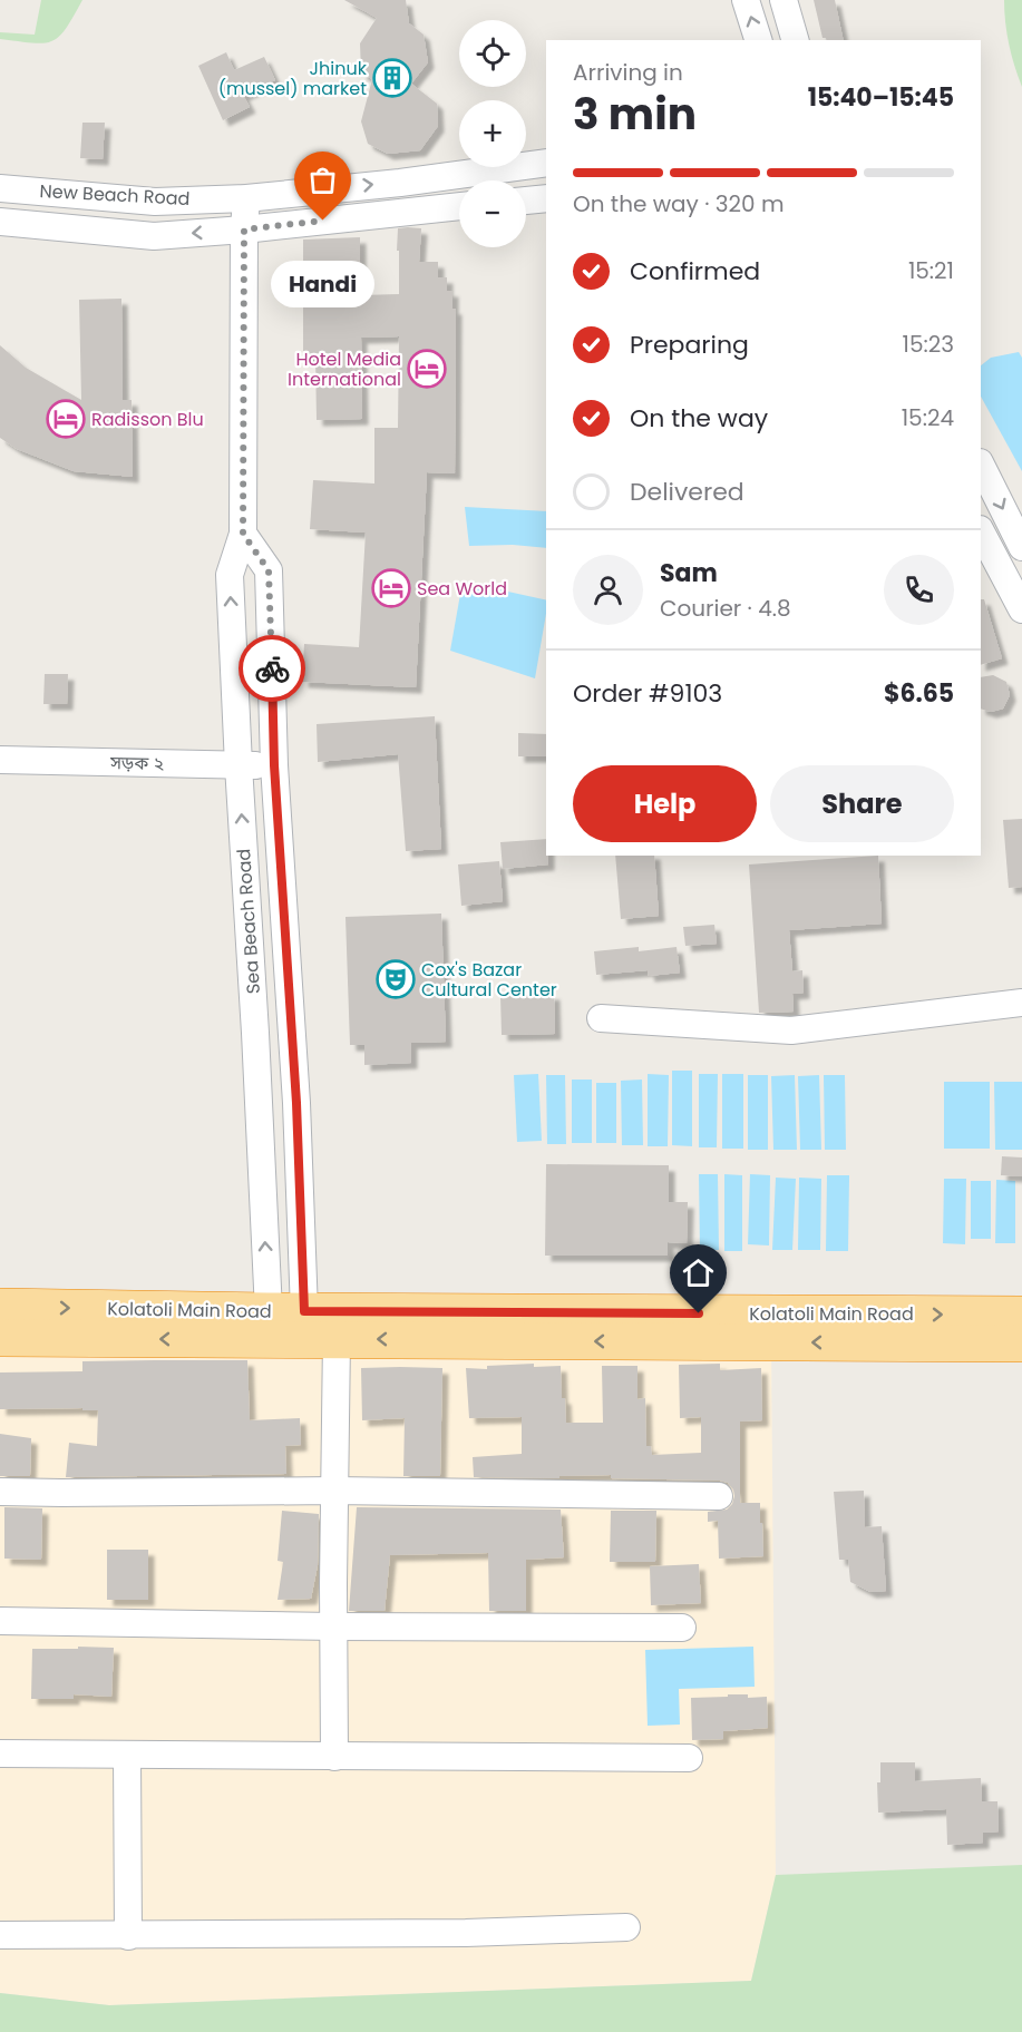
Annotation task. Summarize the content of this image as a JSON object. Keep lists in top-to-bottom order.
{
  "streets": {
    "highway": ["Kolatoli Main Road"],
    "street": ["New Beach Road", "সড়ক ২", "Sea Beach Road"]
  },
  "crossings": [
    ["New Beach Road", "Sea Beach Road"],
    ["সড়ক ২", "Sea Beach Road"],
    ["Sea Beach Road", "Kolatoli Main Road"]
  ],
  "places": {
    "building": ["Jhinuk (mussel) market"],
    "other": ["Handi"],
    "hotel": ["Hotel Media International", "Radisson Blu", "Sea World"],
    "theatre": ["Cox's Bazar Cultural Center"]
  },
  "page": {
    "map_buttons": ["+", "−"],
    "heading": ["3 min", "Arriving in", "15:40–15:45"],
    "panel": [
      "Sam",
      "Courier · 4.8",
      "Order #9103",
      "$6.65"
    ],
    "bar": "On the way · 320 m",
    "list": [
      ["Confirmed", "15:21"],
      ["Preparing", "15:23"],
      ["On the way", "15:24"],
      "Delivered"
    ],
    "bubble": "Handi",
    "buttons": ["Help", "Share"]
  }
}
